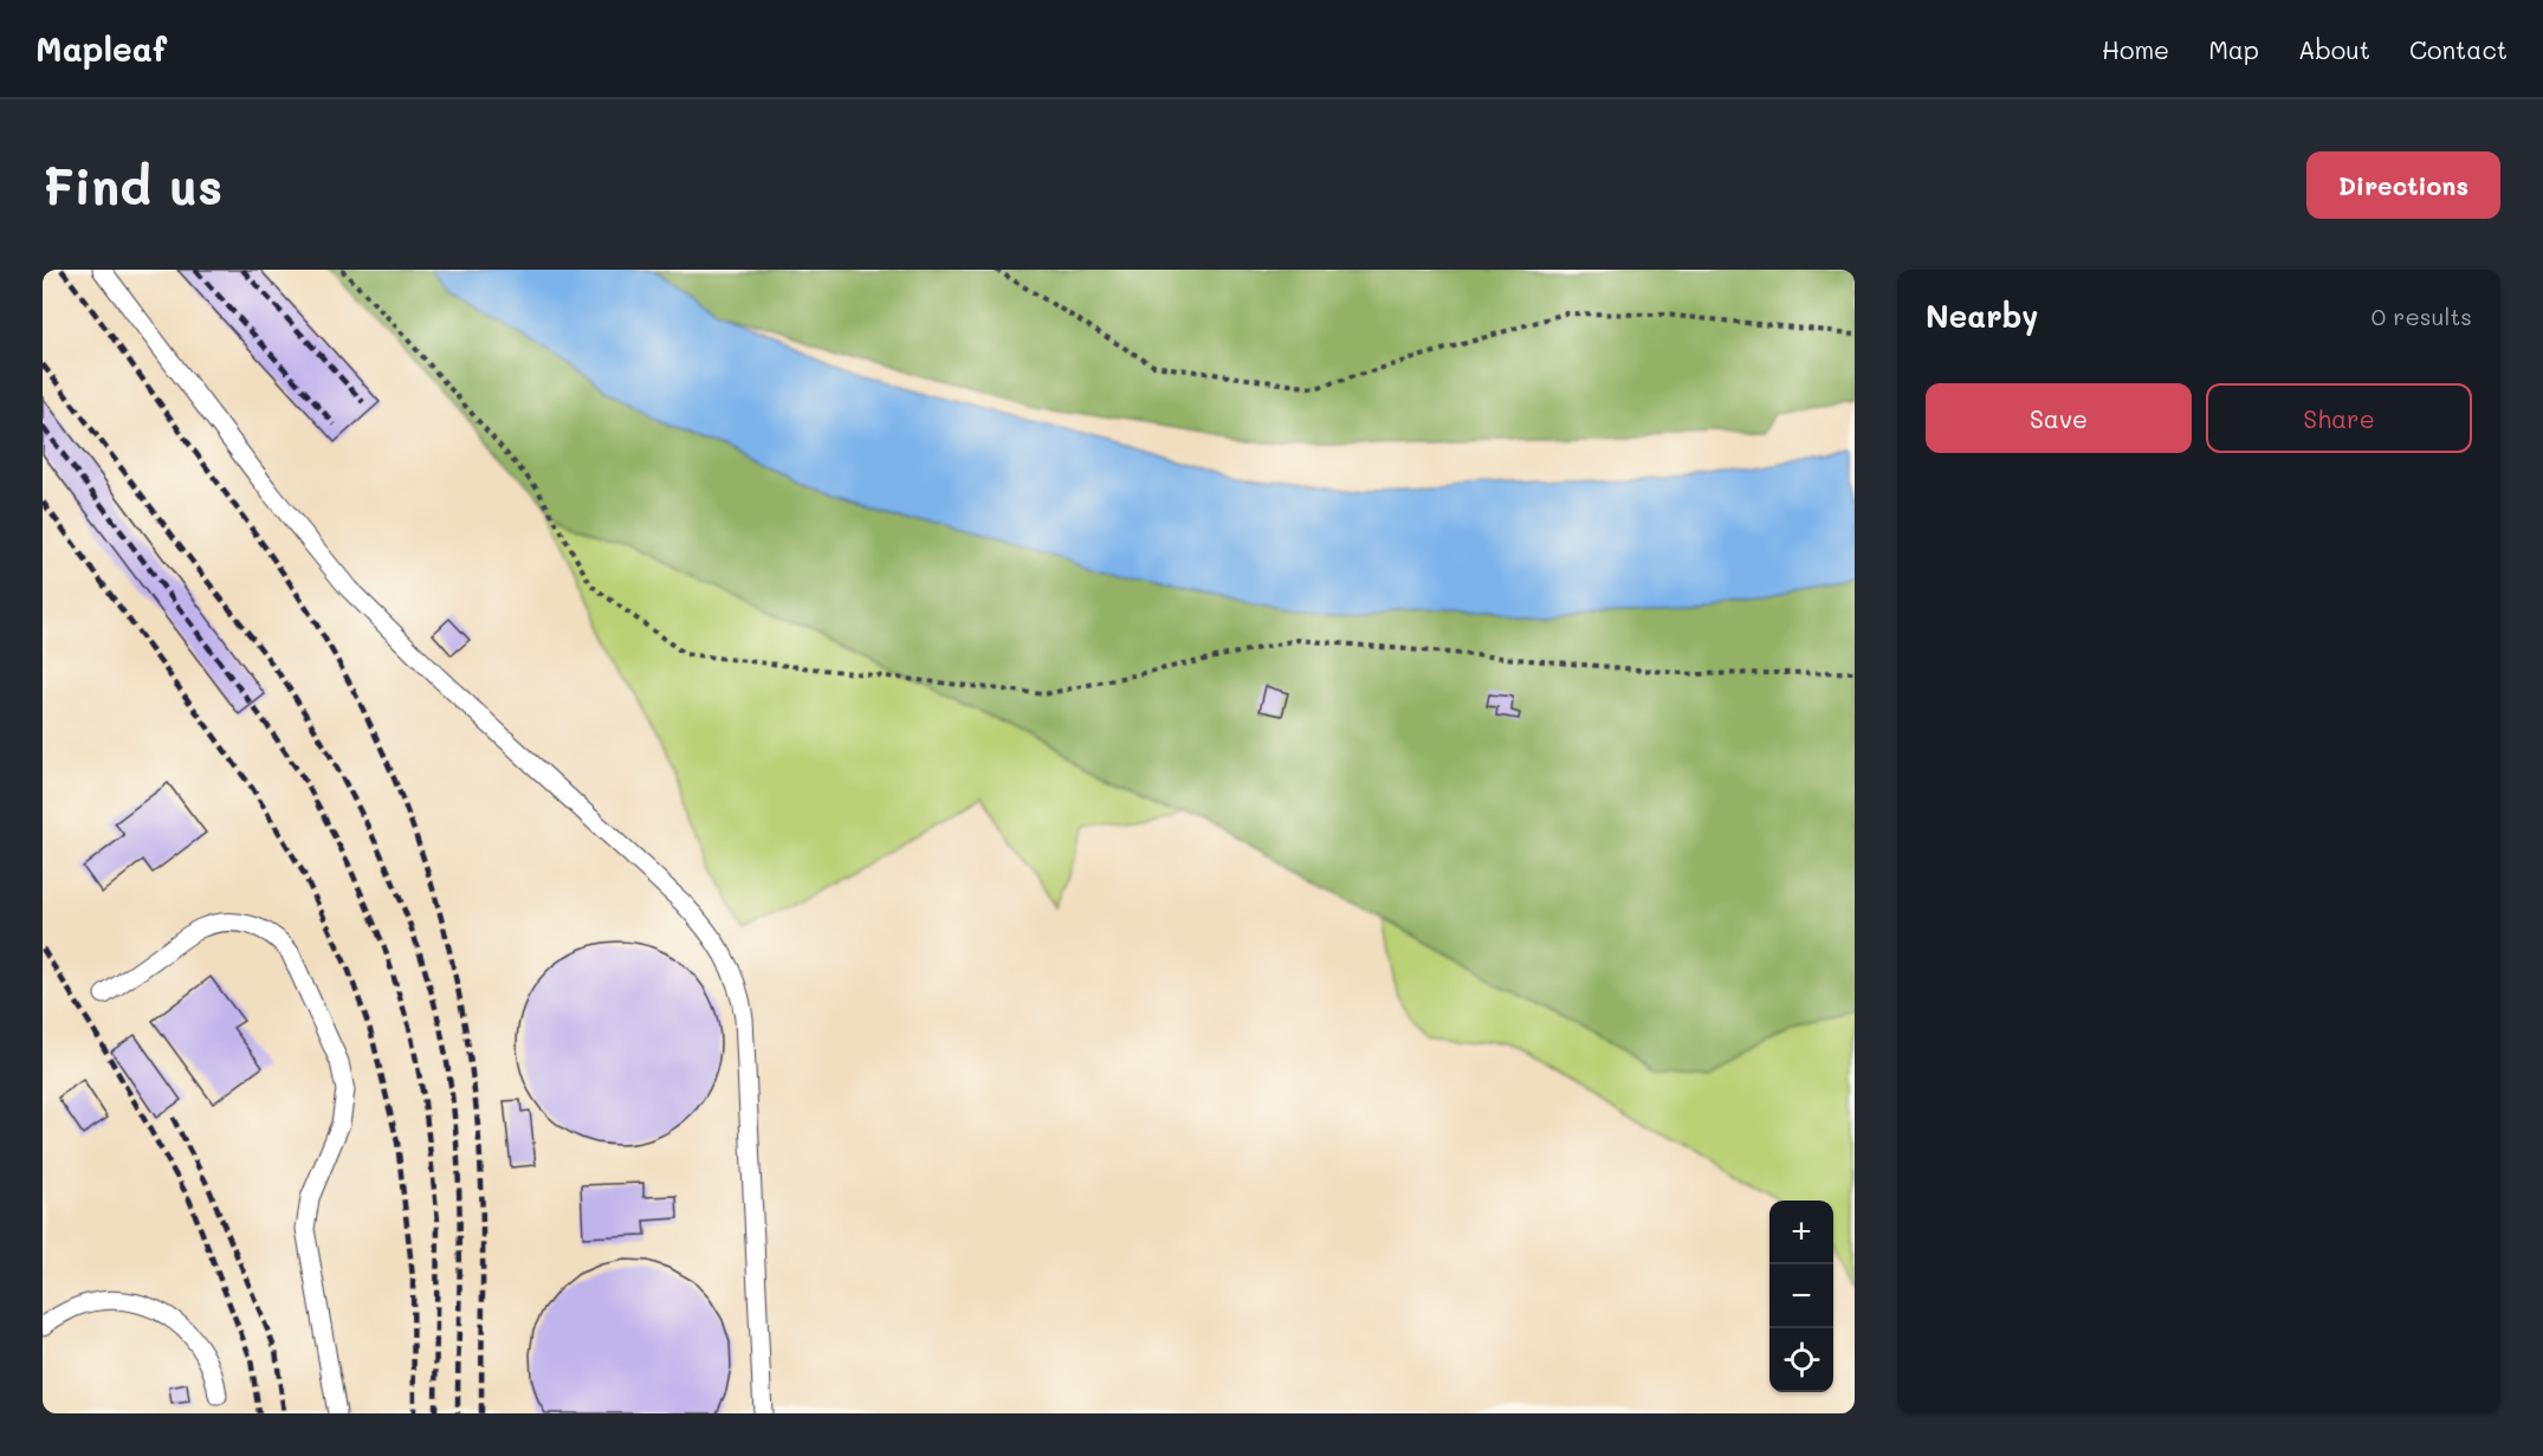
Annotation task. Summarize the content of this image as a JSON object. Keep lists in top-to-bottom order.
{
  "page": {
    "header": "Mapleaf",
    "nav": [
      "Home",
      "Map",
      "About",
      "Contact"
    ],
    "buttons": [
      "Directions",
      ["Save", "Share"]
    ],
    "title": "Find us",
    "heading": ["Nearby", "0 results"],
    "map_buttons": ["+", "−"]
  }
}
